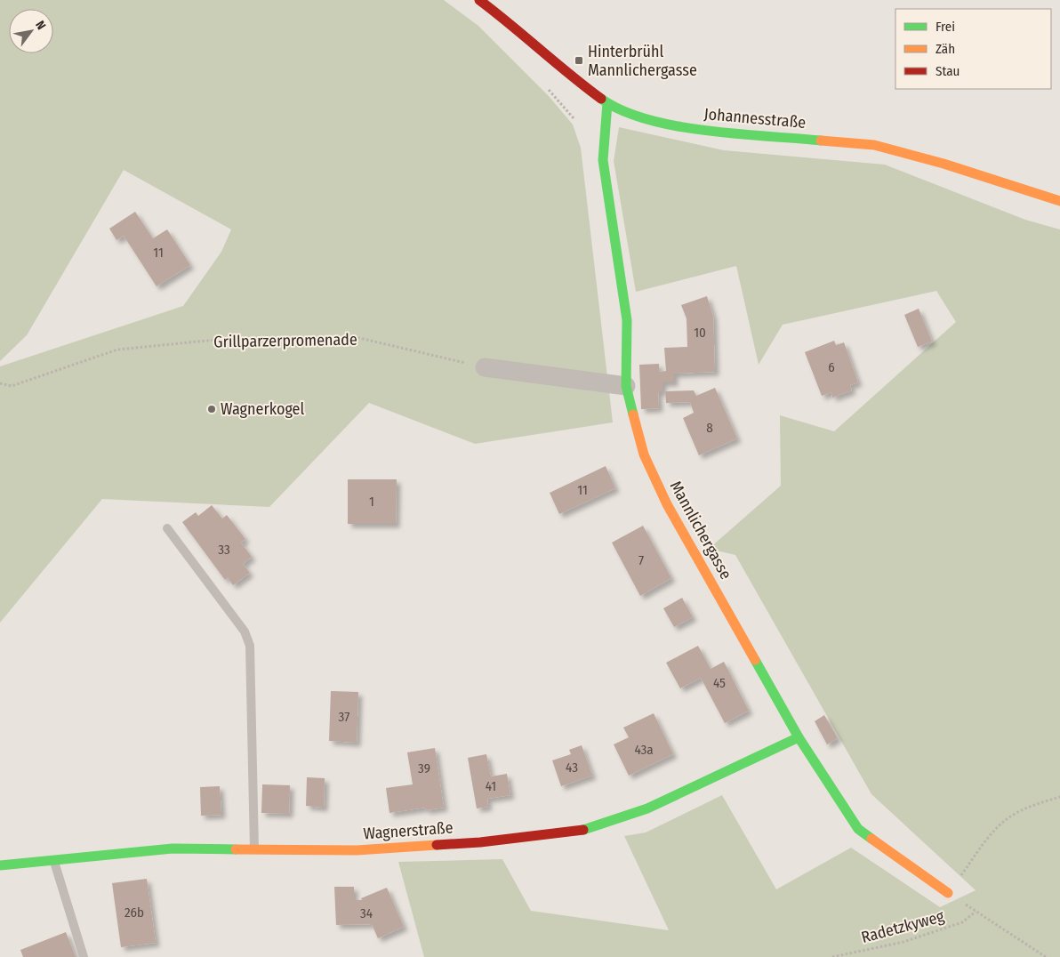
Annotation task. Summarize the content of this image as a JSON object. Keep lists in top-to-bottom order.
{
  "streets": {
    "street": ["Johannesstraße", "Mannlichergasse", "Wagnerstraße"],
    "path": ["Grillparzerpromenade", "Radetzkyweg"]
  },
  "crossings": [
    ["Johannesstraße", "Mannlichergasse"],
    ["Mannlichergasse", "Wagnerstraße"],
    ["Mannlichergasse", "Radetzkyweg"]
  ],
  "places": {
    "transit": ["Hinterbrühl Mannlichergasse"],
    "other": ["Wagnerkogel"]
  },
  "house_numbers": [
    "11",
    "10",
    "6",
    "8",
    "11",
    "1",
    "33",
    "7",
    "45",
    "37",
    "43a",
    "43",
    "39",
    "41",
    "26b",
    "34"
  ],
  "legend": ["Frei", "Zäh", "Stau"],
  "north": "top right"
}
